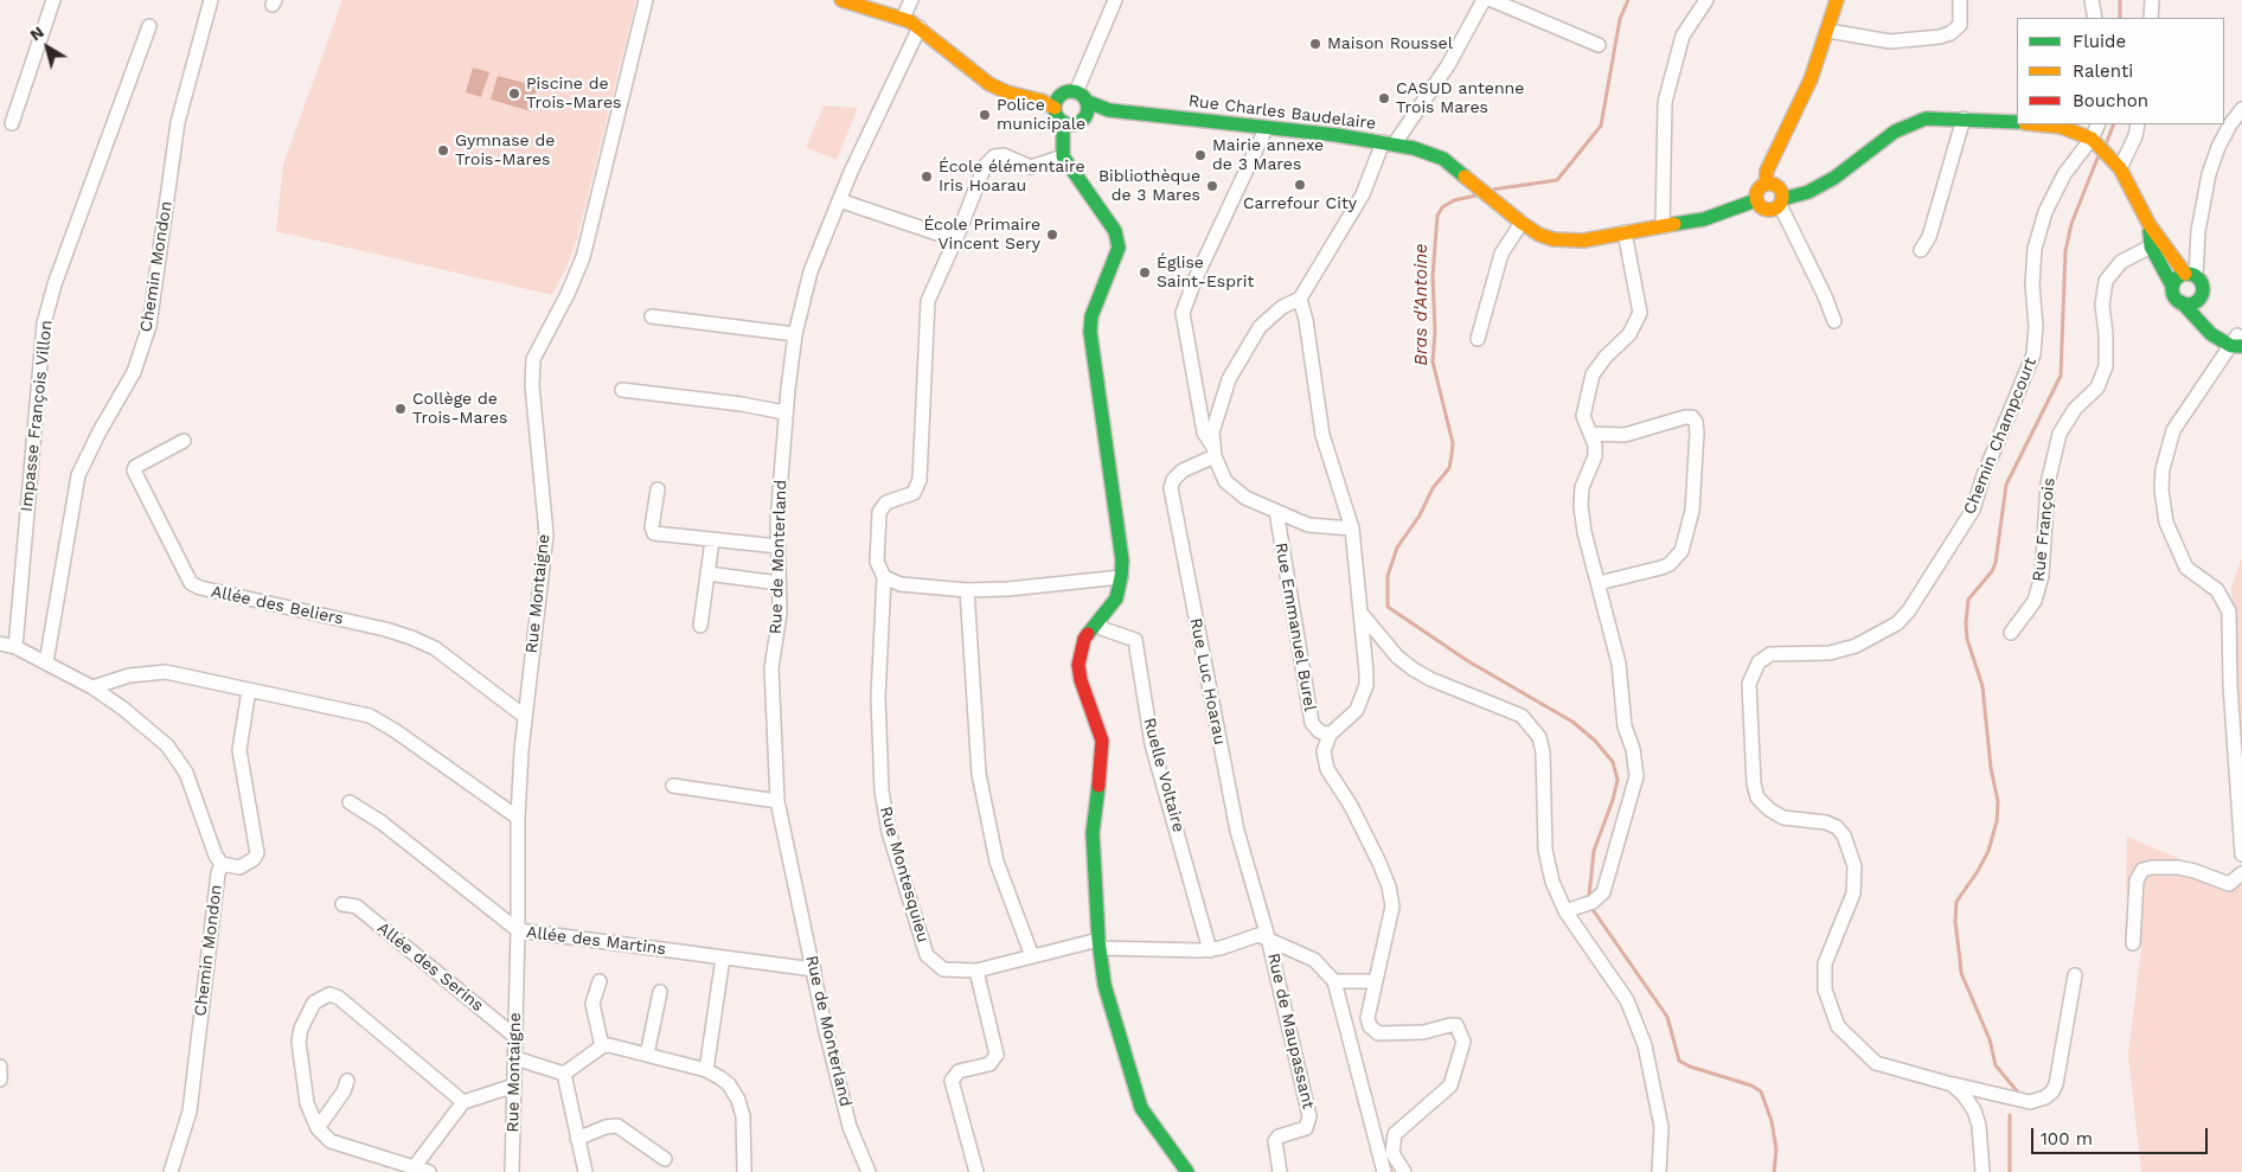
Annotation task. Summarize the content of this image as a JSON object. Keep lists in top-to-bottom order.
{
  "streets": {
    "main road": ["Rue Charles Baudelaire"],
    "street": [
      "Chemin Mondon",
      "Impasse François Villon",
      "Chemin Champcourt",
      "Rue François",
      "Rue de Monterland",
      "Rue Montaigne",
      "Allée des Beliers",
      "Rue Emmanuel Burel",
      "Rue Luc Hoarau",
      "Ruelle Voltaire",
      "Rue Montesquieu",
      "Allée des Martins",
      "Allée des Serins",
      "Rue de Maupassant"
    ]
  },
  "crossings": [
    ["Chemin Mondon", "Impasse François Villon"],
    ["Rue de Monterland", "Allée des Martins"],
    ["Rue Montaigne", "Allée des Beliers"],
    ["Rue Montaigne", "Allée des Martins"],
    ["Rue Montaigne", "Allée des Serins"],
    ["Rue Luc Hoarau", "Rue de Maupassant"],
    ["Ruelle Voltaire", "Rue Montesquieu"]
  ],
  "water": ["Bras d'Antoine"],
  "places": [
    "Maison Roussel",
    "Piscine de Trois-Mares",
    "CASUD antenne Trois Mares",
    "Police municipale",
    "Gymnase de Trois-Mares",
    "Mairie annexe de 3 Mares",
    "École élémentaire Iris Hoarau",
    "Carrefour City",
    "Bibliothèque de 3 Mares",
    "École Primaire Vincent Sery",
    "Église Saint-Esprit",
    "Collège de Trois-Mares"
  ],
  "legend": ["Fluide", "Ralenti", "Bouchon"],
  "scale_bar": "100 m",
  "north": "top left"
}
